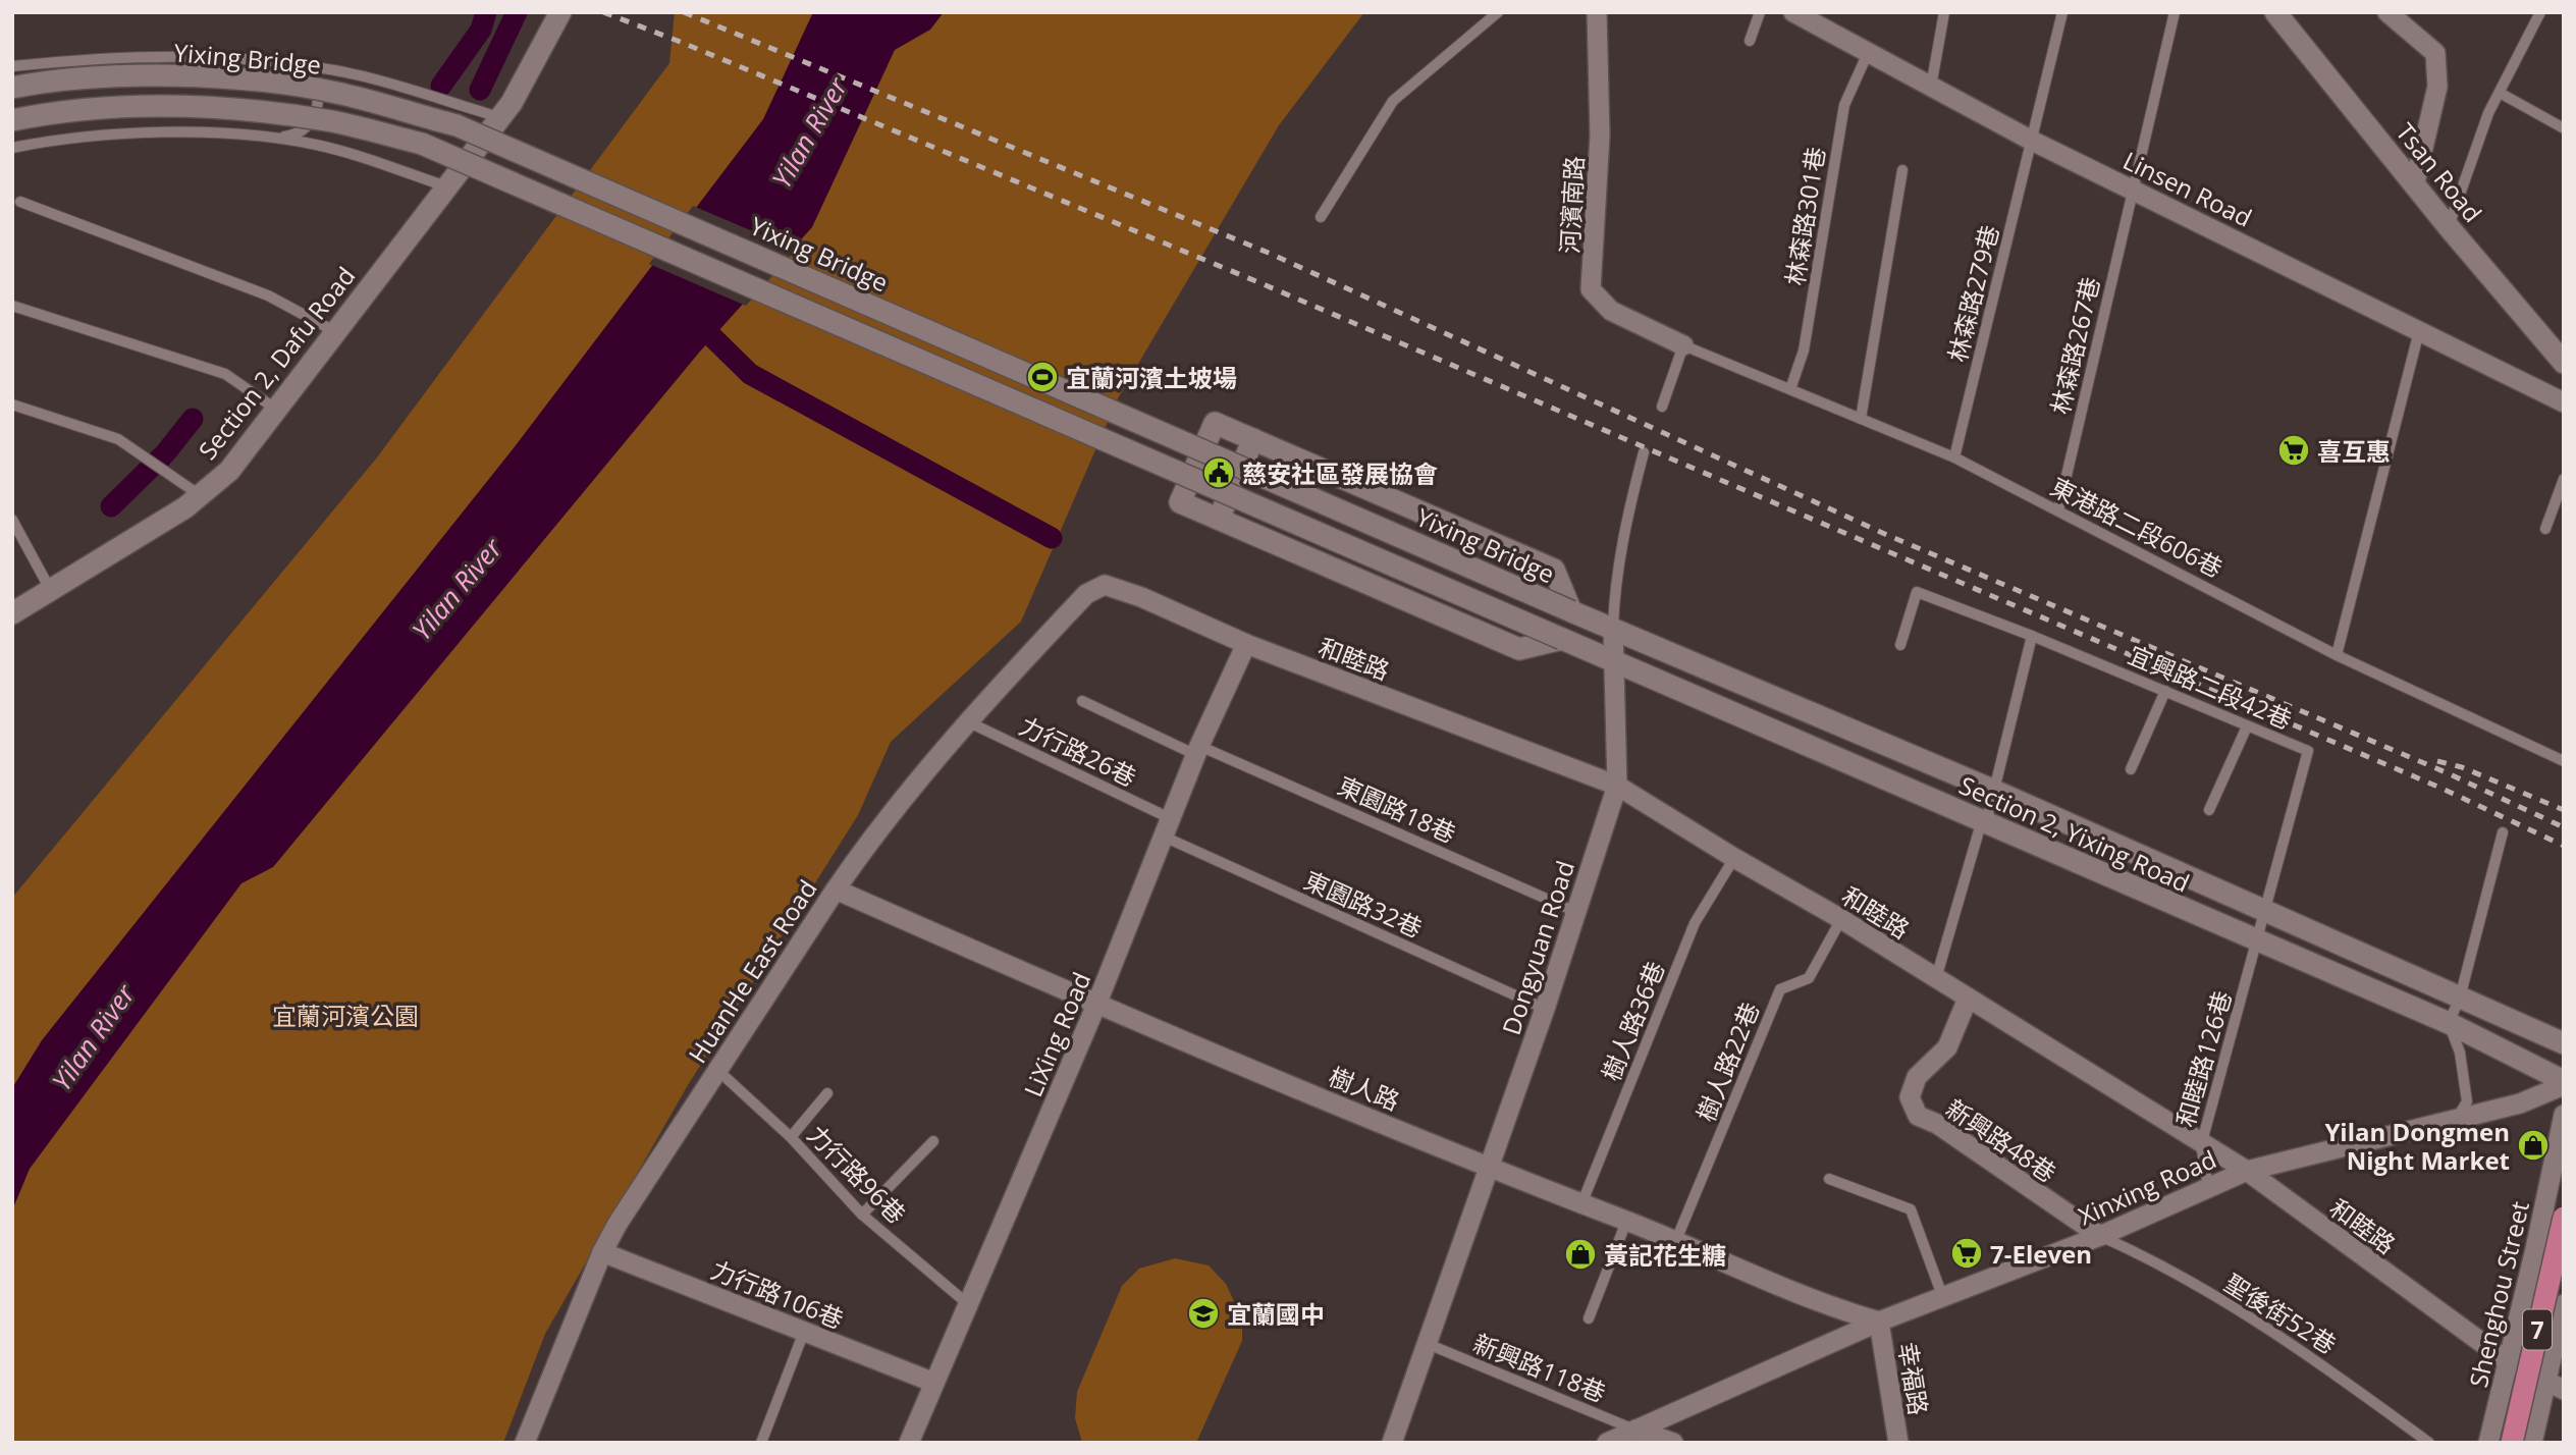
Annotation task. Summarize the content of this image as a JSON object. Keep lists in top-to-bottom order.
{
  "streets": {
    "main road": ["7"],
    "street": [
      "Yixing Bridge",
      "Tsan Road",
      "Linsen Road",
      "河濱南路",
      "Section 2, Dafu Road",
      "和睦路",
      "Section 2, Yixing Road",
      "Dongyuan Road",
      "HuanHe East Road",
      "LiXing Road",
      "樹人路",
      "新興路48巷",
      "Xinxing Road",
      "力行路106巷",
      "Shenghou Street",
      "幸福路"
    ],
    "lane": [
      "林森路301巷",
      "林森路279巷",
      "林森路267巷",
      "東港路二段606巷",
      "宜興路二段42巷",
      "力行路26巷",
      "東園路18巷",
      "東園路32巷",
      "樹人路36巷",
      "和睦路126巷",
      "樹人路22巷",
      "力行路96巷",
      "聖後街52巷",
      "新興路118巷"
    ]
  },
  "crossings": [
    ["Yixing Bridge", "Section 2, Yixing Road"],
    ["Linsen Road", "林森路301巷"],
    ["Linsen Road", "林森路279巷"],
    ["Linsen Road", "林森路267巷"],
    ["河濱南路", "東港路二段606巷"],
    ["林森路301巷", "東港路二段606巷"],
    ["林森路279巷", "東港路二段606巷"],
    ["林森路267巷", "東港路二段606巷"],
    ["和睦路", "Dongyuan Road"],
    ["和睦路", "HuanHe East Road"],
    ["和睦路", "樹人路36巷"],
    ["和睦路", "LiXing Road"],
    ["和睦路", "和睦路126巷"],
    ["和睦路", "樹人路22巷"],
    ["和睦路", "新興路48巷"],
    ["和睦路", "Xinxing Road"],
    ["和睦路", "Shenghou Street"],
    ["宜興路二段42巷", "Section 2, Yixing Road"],
    ["宜興路二段42巷", "和睦路126巷"],
    ["力行路26巷", "東園路32巷"],
    ["力行路26巷", "HuanHe East Road"],
    ["力行路26巷", "LiXing Road"],
    ["東園路18巷", "Dongyuan Road"],
    ["東園路18巷", "LiXing Road"],
    ["Section 2, Yixing Road", "Dongyuan Road"],
    ["Section 2, Yixing Road", "和睦路126巷"],
    ["Section 2, Yixing Road", "Xinxing Road"],
    ["東園路32巷", "Dongyuan Road"],
    ["東園路32巷", "LiXing Road"],
    ["Dongyuan Road", "樹人路"],
    ["Dongyuan Road", "新興路118巷"],
    ["HuanHe East Road", "樹人路"],
    ["HuanHe East Road", "力行路96巷"],
    ["HuanHe East Road", "力行路106巷"],
    ["樹人路36巷", "樹人路"],
    ["LiXing Road", "樹人路"],
    ["LiXing Road", "力行路96巷"],
    ["LiXing Road", "力行路106巷"],
    ["和睦路126巷", "Xinxing Road"],
    ["樹人路22巷", "樹人路"],
    ["樹人路", "Xinxing Road"],
    ["樹人路", "幸福路"],
    ["新興路48巷", "Xinxing Road"],
    ["新興路48巷", "聖後街52巷"],
    ["Xinxing Road", "聖後街52巷"],
    ["Xinxing Road", "新興路118巷"],
    ["Xinxing Road", "幸福路"]
  ],
  "water": ["Yilan River"],
  "parks": ["宜蘭河濱公園"],
  "places": {
    "sports": ["宜蘭河濱土坡場"],
    "supermarket": ["喜互惠", "7-Eleven"],
    "public building": ["慈安社區發展協會"],
    "shop": ["Yilan Dongmen Night Market", "黃記花生糖"],
    "school or university": ["宜蘭國中"]
  }
}
